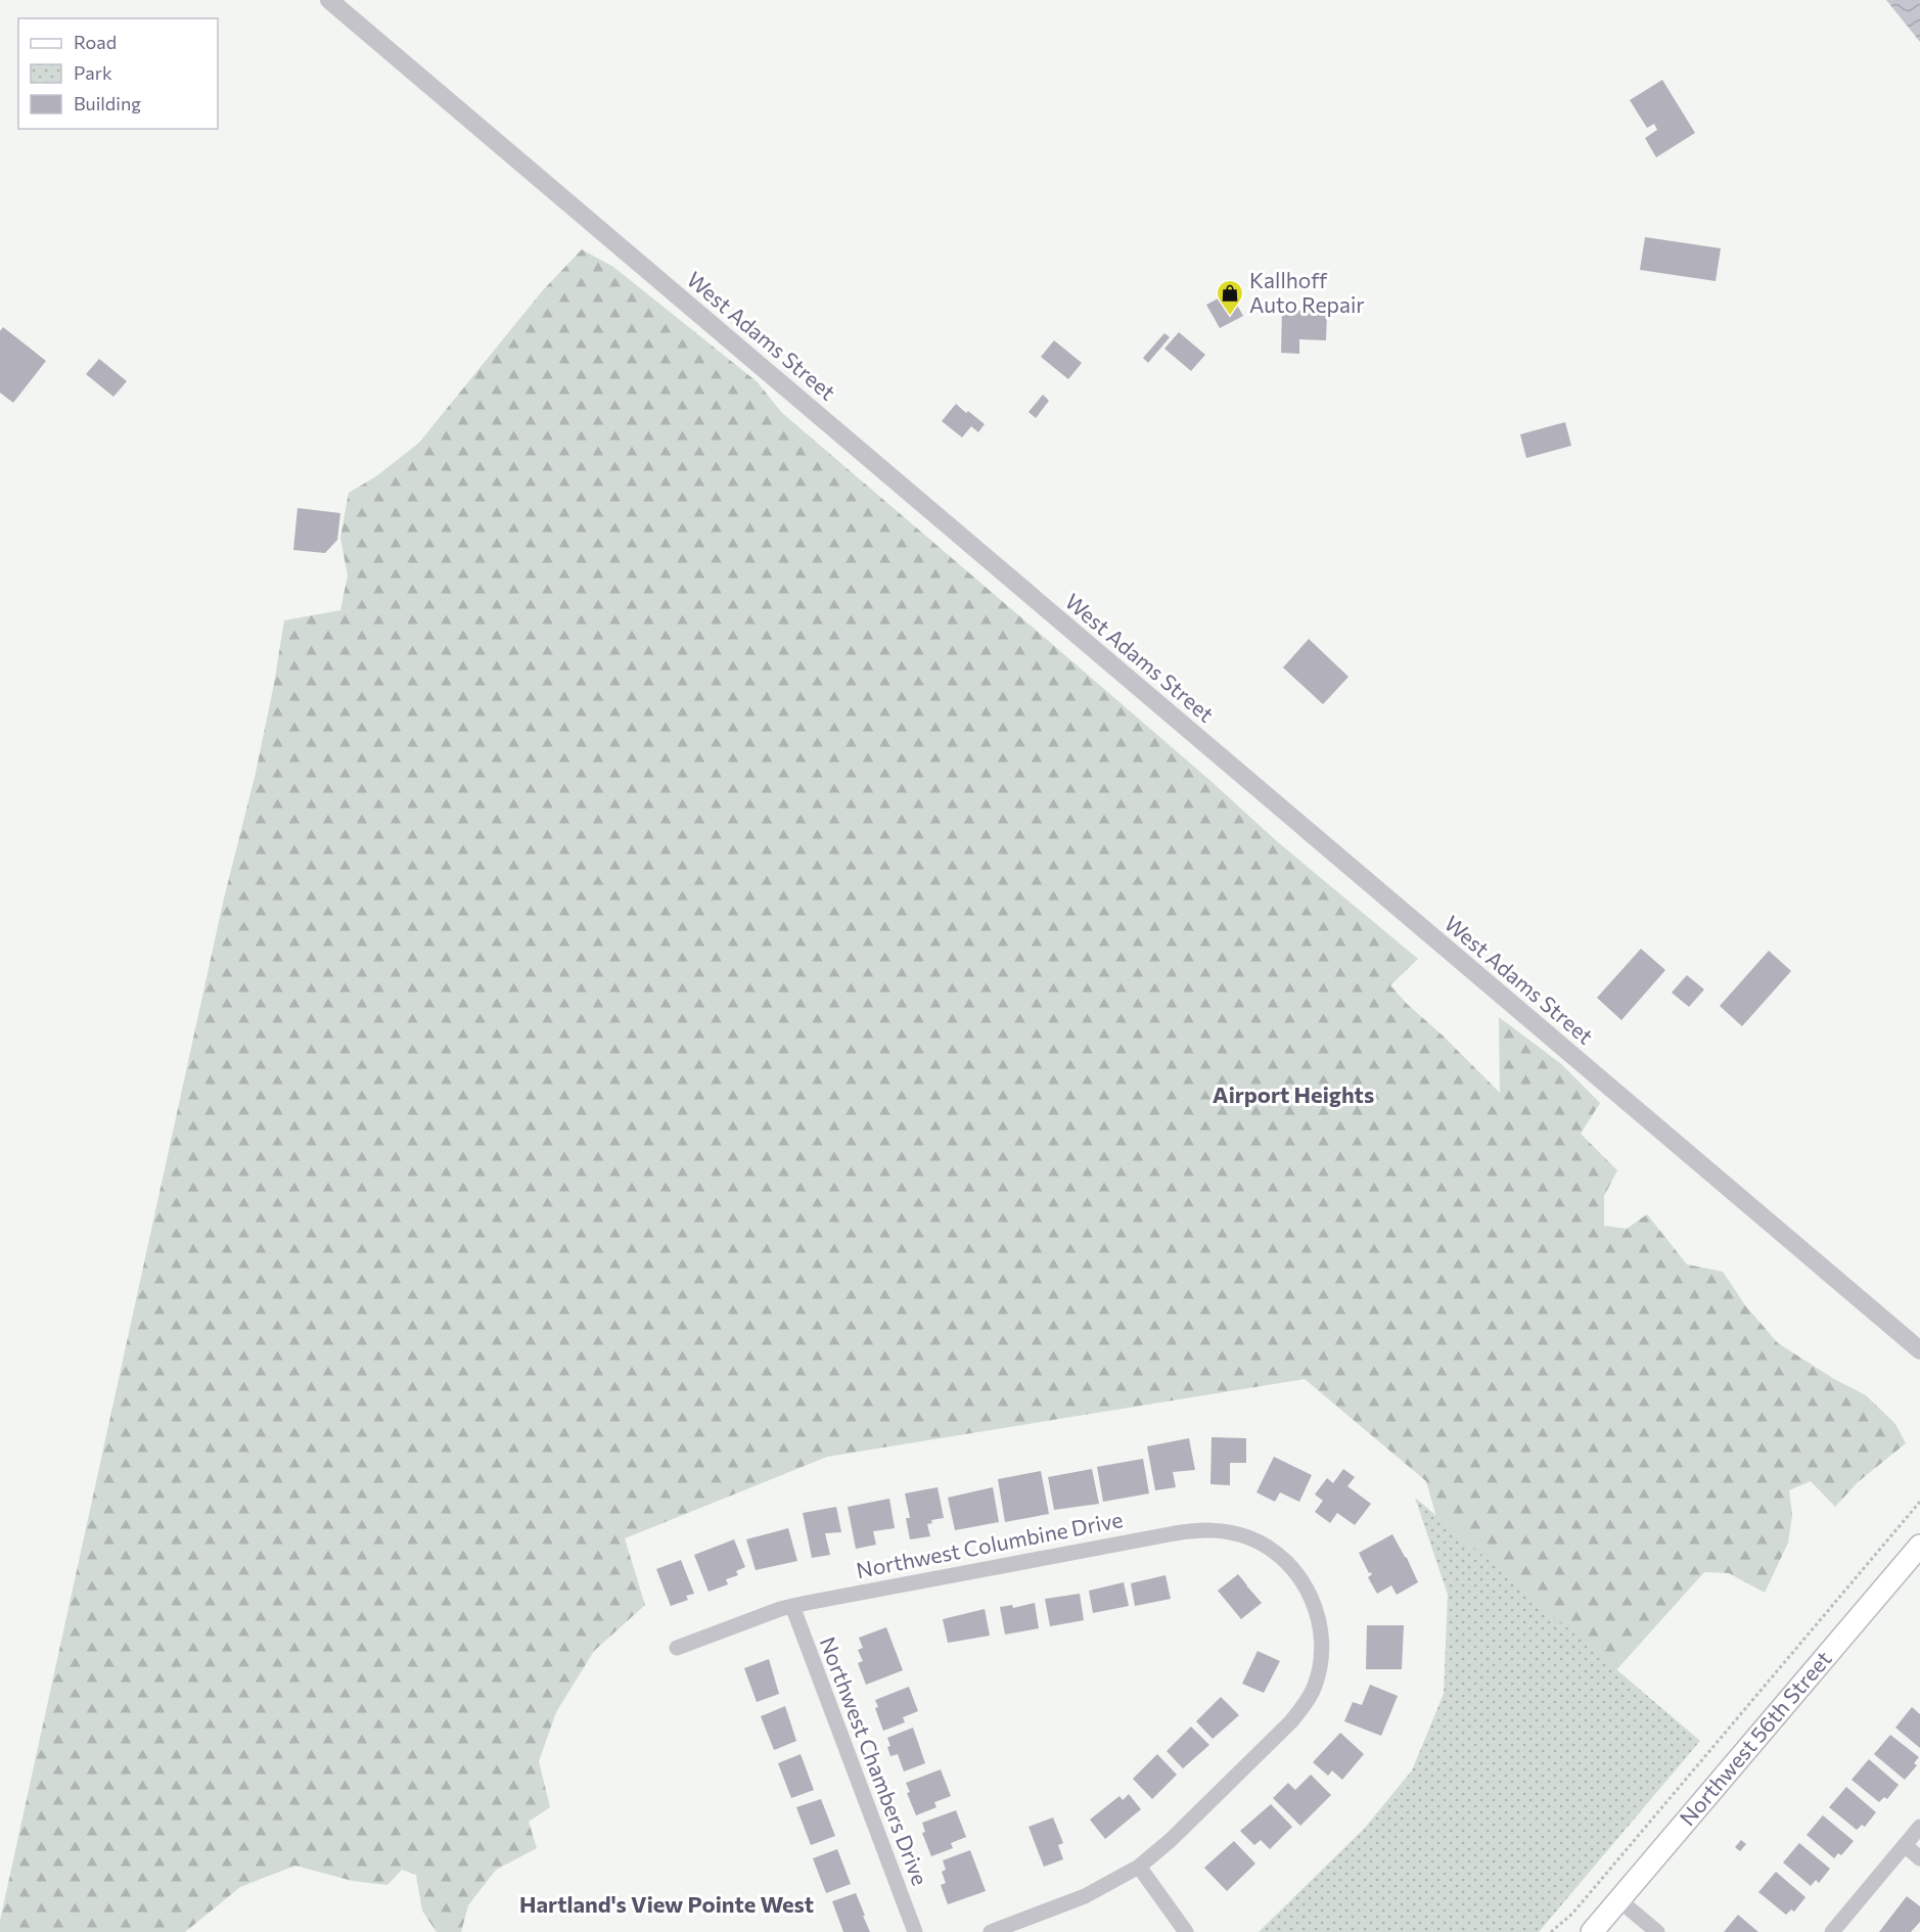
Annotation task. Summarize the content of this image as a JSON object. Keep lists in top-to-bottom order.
{
  "streets": {
    "main road": ["Northwest 56th Street"],
    "street": ["West Adams Street", "Northwest Columbine Drive", "Northwest Chambers Drive"]
  },
  "crossings": [
    ["Northwest Columbine Drive", "Northwest Chambers Drive"]
  ],
  "districts": ["Airport Heights", "Hartland's View Pointe West"],
  "places": {
    "shop": ["Kallhoff Auto Repair"]
  },
  "legend": ["Road", "Park", "Building"]
}
